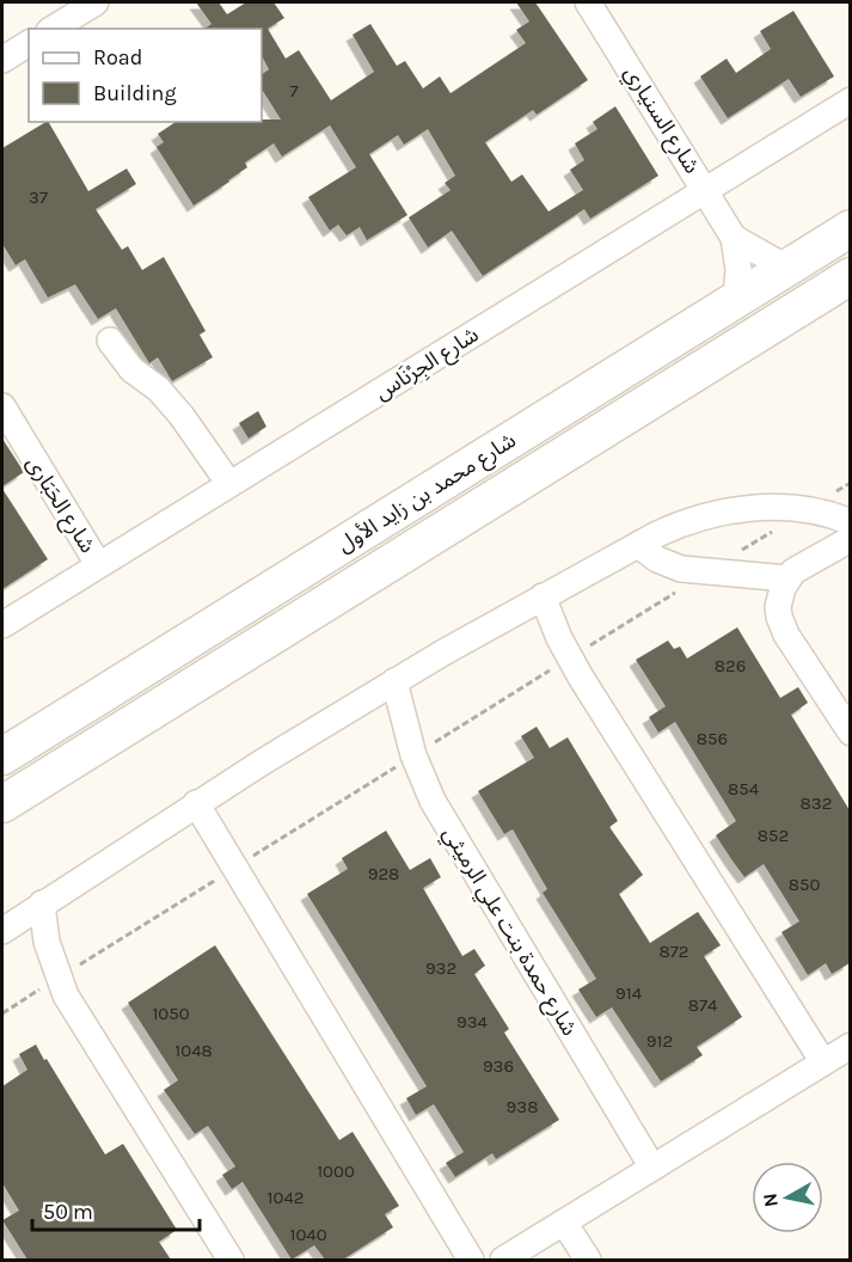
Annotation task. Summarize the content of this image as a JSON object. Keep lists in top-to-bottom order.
{
  "streets": {
    "main road": ["شارع محمد بن زايد الأول"],
    "street": [
      "شارع السنياري",
      "شارع الجِرْنَاس",
      "شارع الحَبَارى",
      "شارع حمدة بنت علي الرميثي"
    ]
  },
  "crossings": [
    ["شارع السنياري", "شارع الجِرْنَاس"],
    ["شارع السنياري", "شارع محمد بن زايد الأول"],
    ["شارع الجِرْنَاس", "شارع الحَبَارى"]
  ],
  "house_numbers": [
    "7",
    "37",
    "826",
    "856",
    "854",
    "832",
    "852",
    "928",
    "850",
    "872",
    "932",
    "914",
    "874",
    "1050",
    "934",
    "912",
    "1048",
    "936",
    "938",
    "1000",
    "1042",
    "1040"
  ],
  "legend": ["Road", "Building"],
  "scale_bar": "50 m",
  "north": "left"
}
